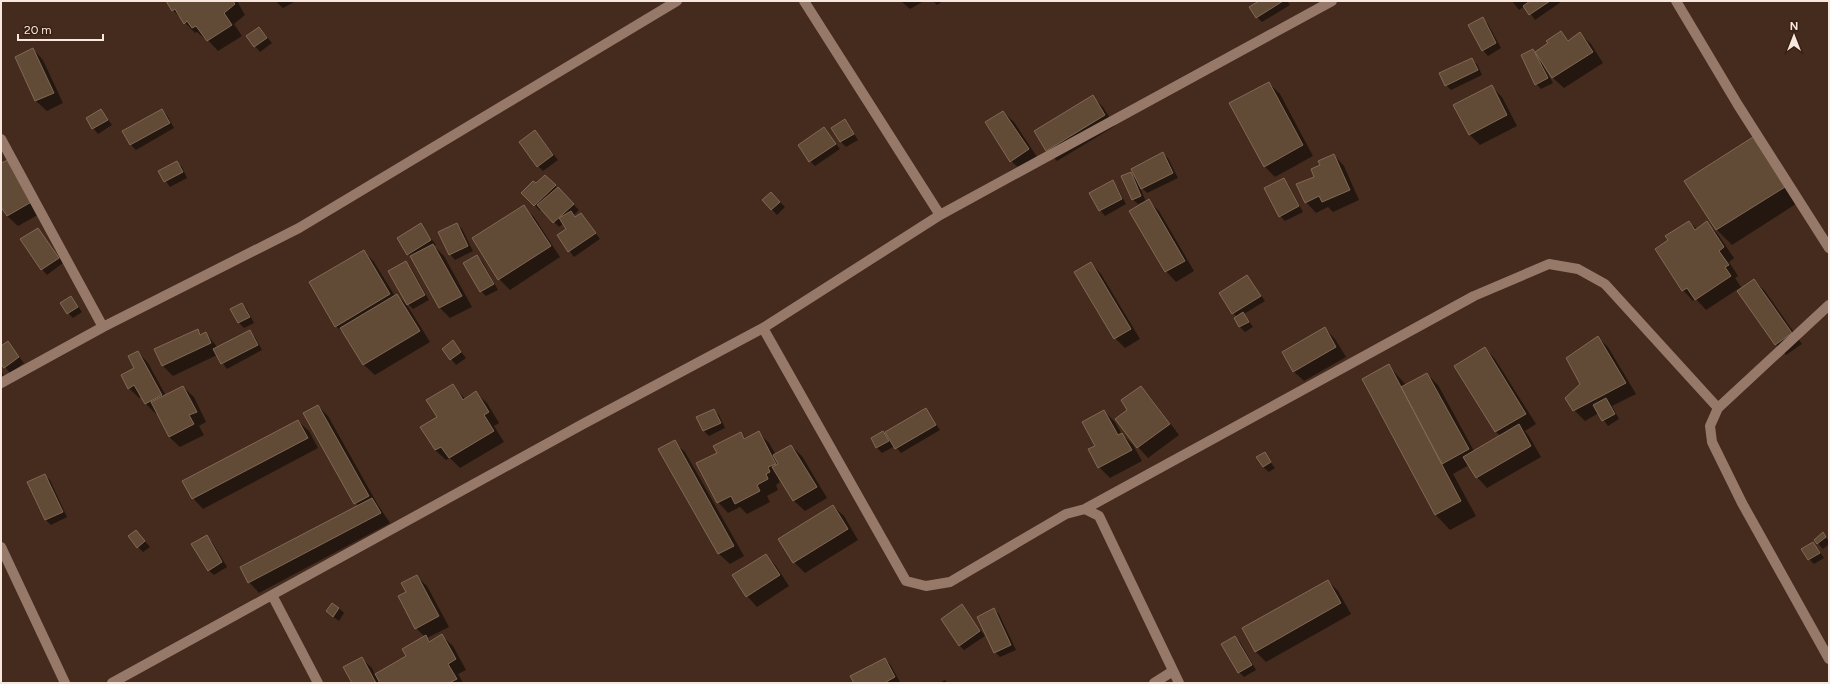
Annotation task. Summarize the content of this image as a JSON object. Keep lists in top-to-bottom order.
{
  "scale_bar": "20 m",
  "north": "top"
}
